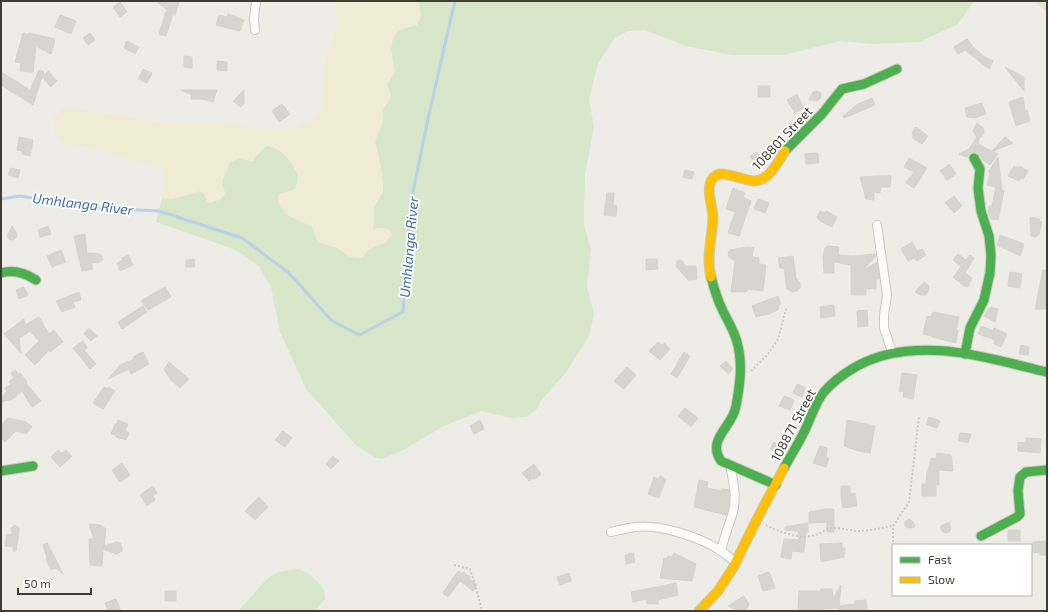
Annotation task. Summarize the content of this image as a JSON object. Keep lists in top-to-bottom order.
{
  "streets": {
    "street": ["108801 Street", "108871 Street"]
  },
  "crossings": [
    ["108801 Street", "108871 Street"]
  ],
  "water": ["Umhlanga River"],
  "legend": ["Fast", "Slow"],
  "scale_bar": "50 m"
}
